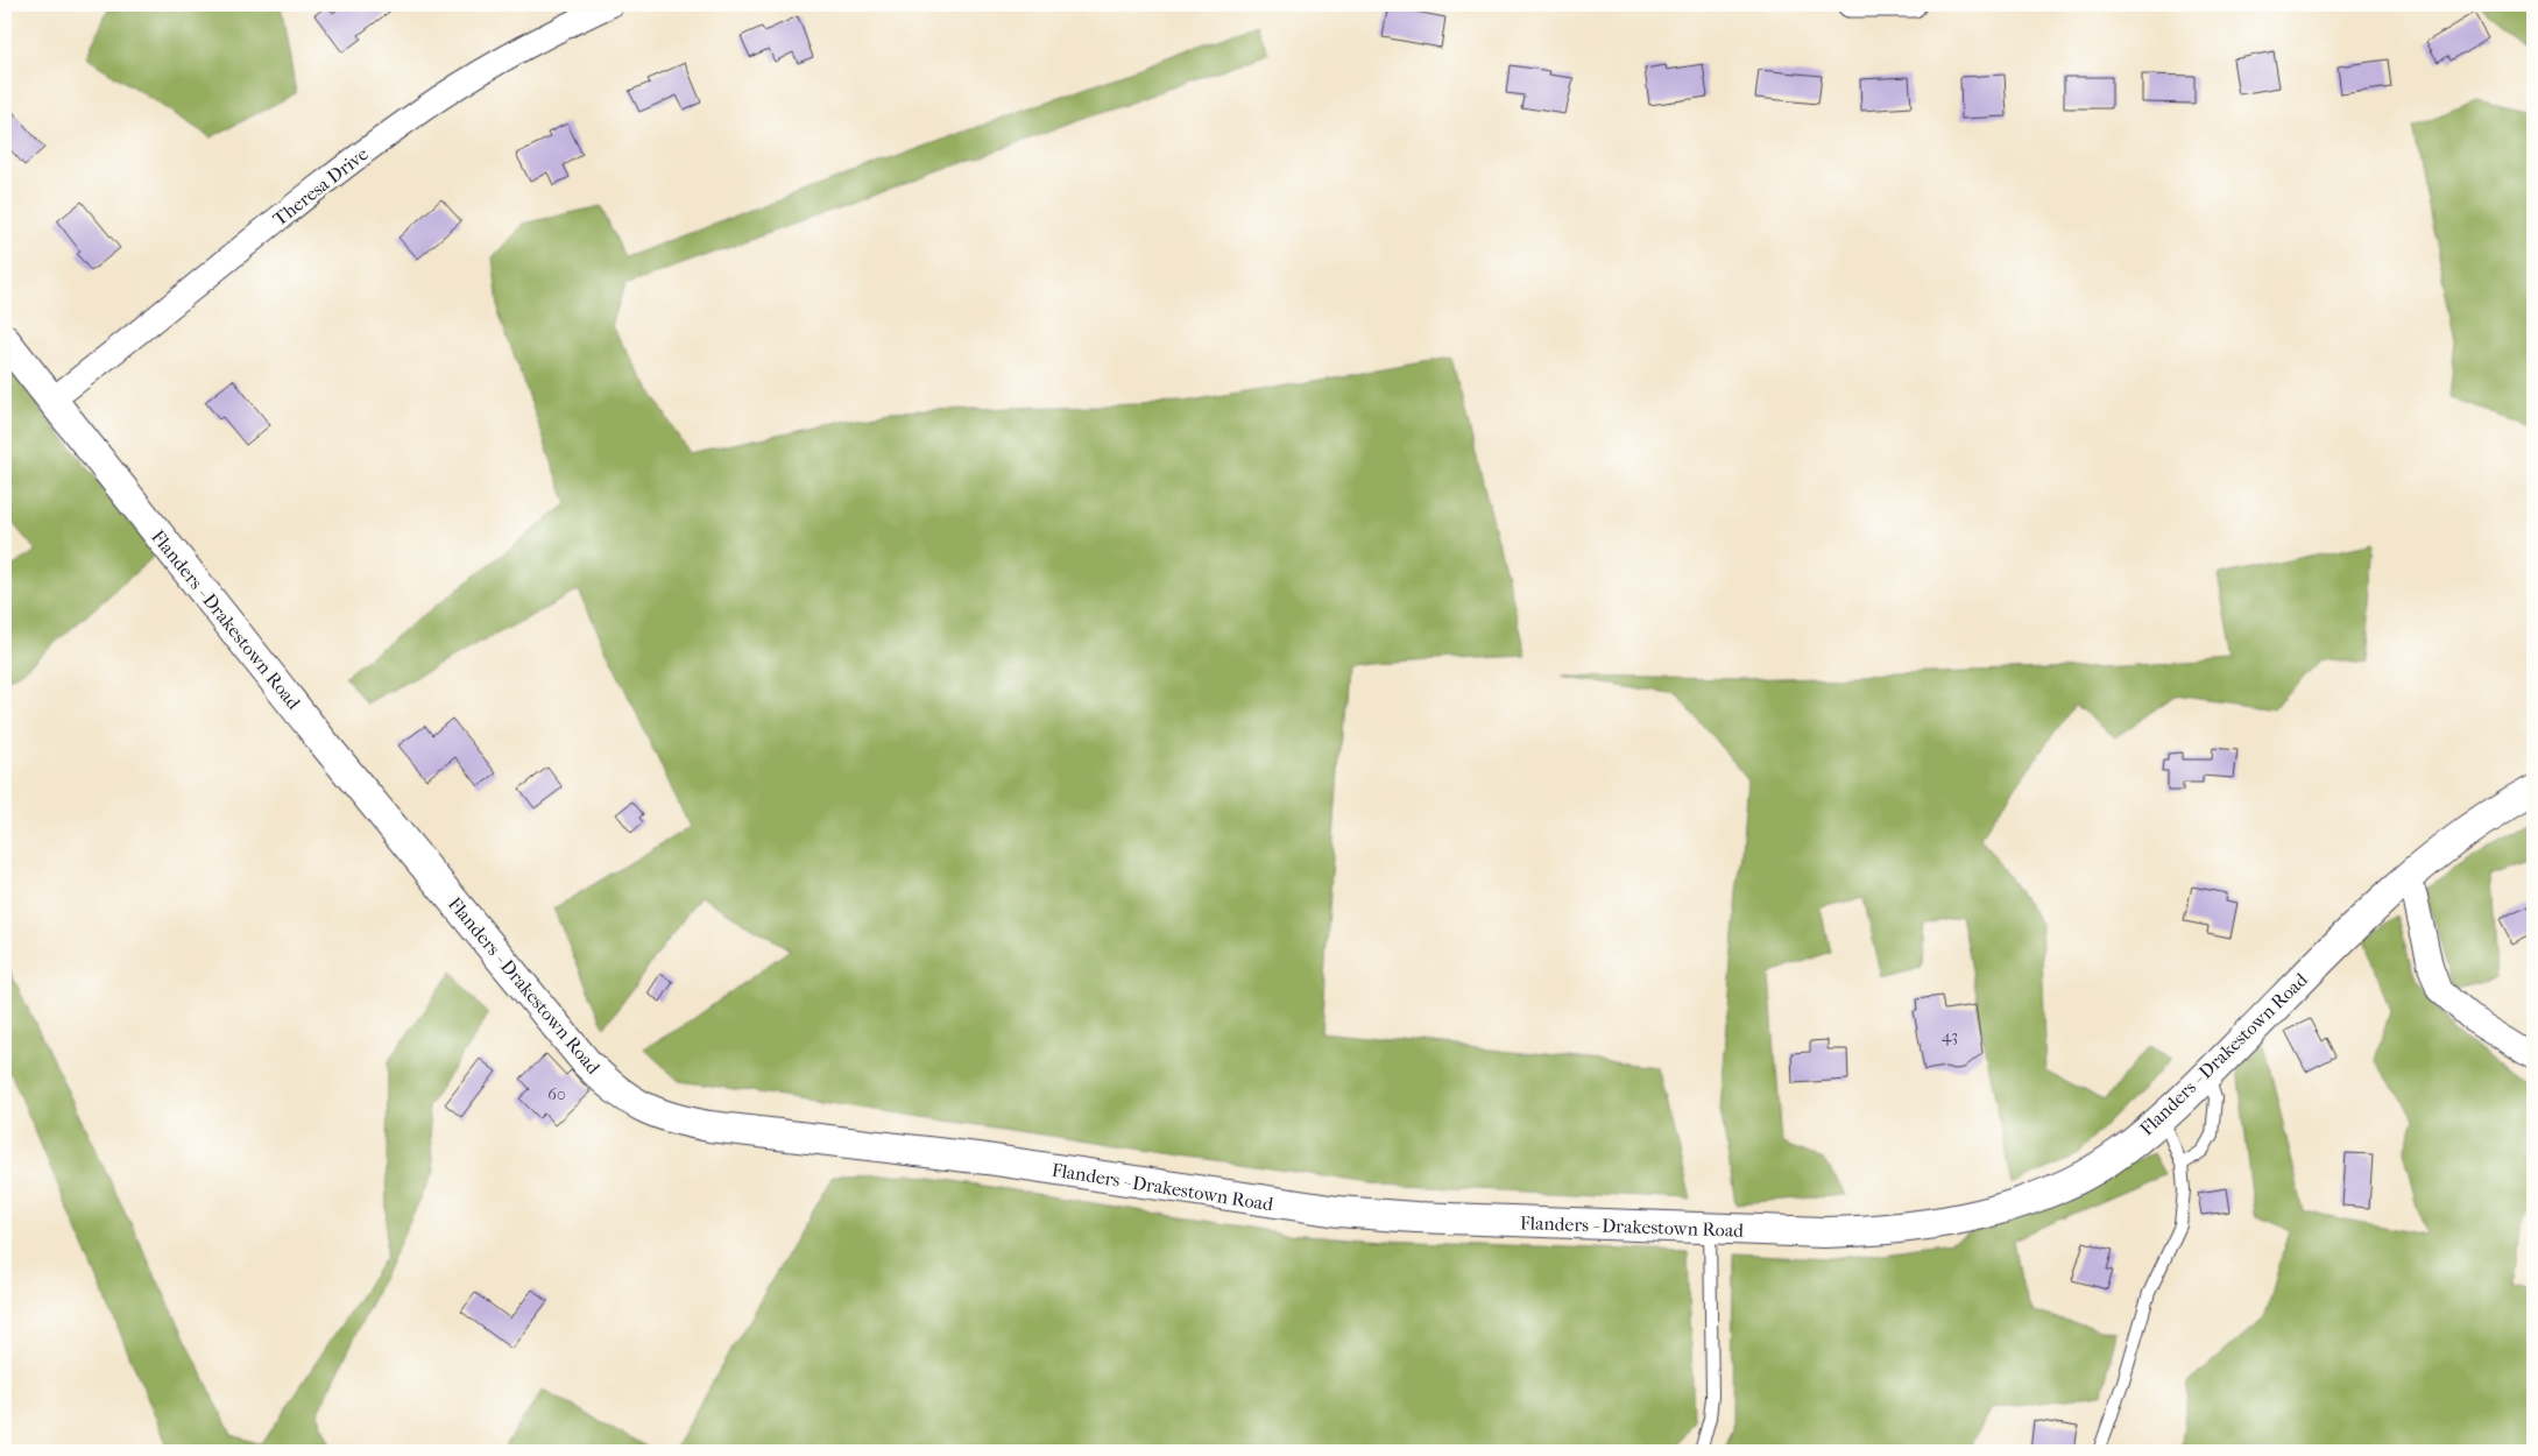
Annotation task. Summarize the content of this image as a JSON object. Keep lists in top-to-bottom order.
{
  "streets": {
    "street": ["Theresa Drive", "Flanders - Drakestown Road"]
  },
  "crossings": [
    ["Theresa Drive", "Flanders - Drakestown Road"]
  ],
  "house_numbers": ["43", "60"]
}
